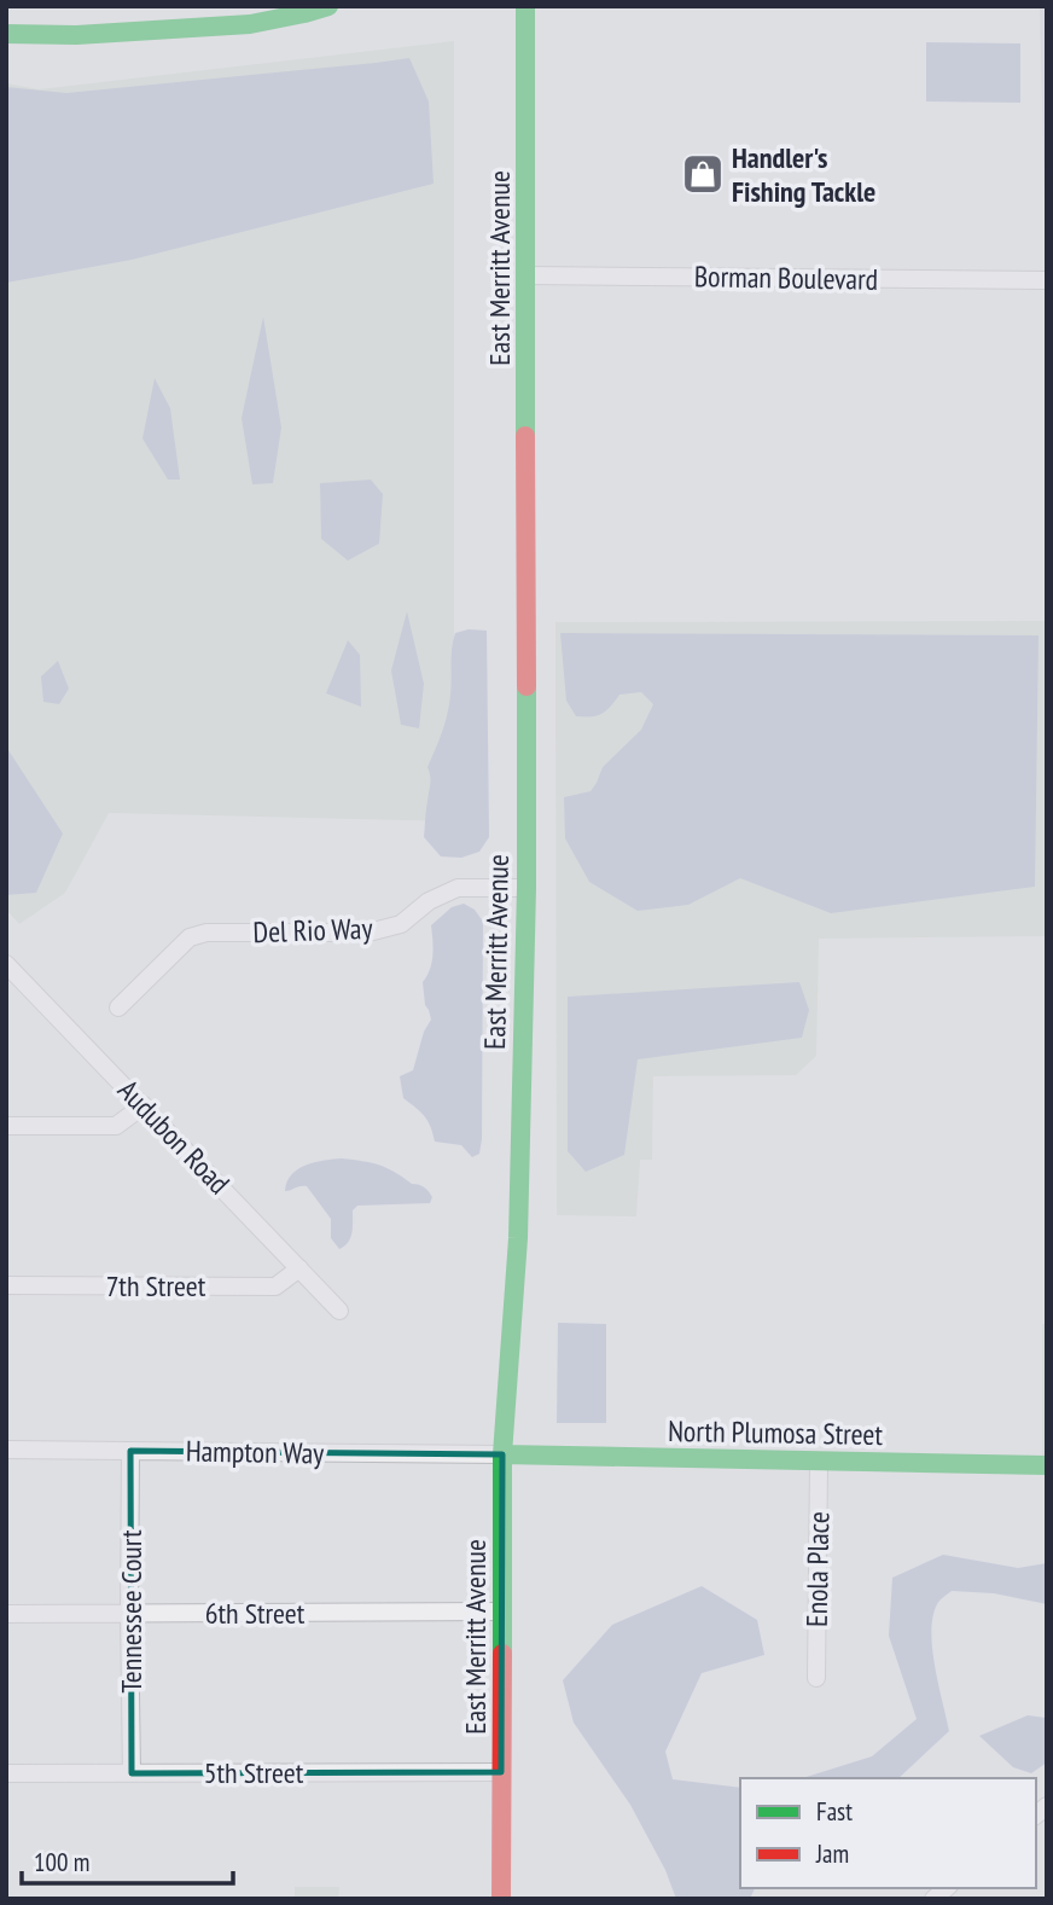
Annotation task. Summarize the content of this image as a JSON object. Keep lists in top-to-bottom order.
{
  "streets": {
    "street": [
      "East Merritt Avenue",
      "Borman Boulevard",
      "Del Rio Way",
      "Audubon Road",
      "7th Street",
      "North Plumosa Street",
      "Hampton Way",
      "Enola Place",
      "Tennessee Court",
      "6th Street",
      "5th Street"
    ]
  },
  "crossings": [
    ["East Merritt Avenue", "Borman Boulevard"],
    ["East Merritt Avenue", "Del Rio Way"],
    ["East Merritt Avenue", "North Plumosa Street"],
    ["East Merritt Avenue", "Hampton Way"],
    ["East Merritt Avenue", "6th Street"],
    ["East Merritt Avenue", "5th Street"],
    ["Audubon Road", "7th Street"],
    ["North Plumosa Street", "Hampton Way"],
    ["North Plumosa Street", "Enola Place"],
    ["Hampton Way", "Tennessee Court"],
    ["Tennessee Court", "6th Street"],
    ["Tennessee Court", "5th Street"]
  ],
  "places": {
    "shop": ["Handler's Fishing Tackle"]
  },
  "legend": ["Fast", "Jam"],
  "scale_bar": "100 m"
}
